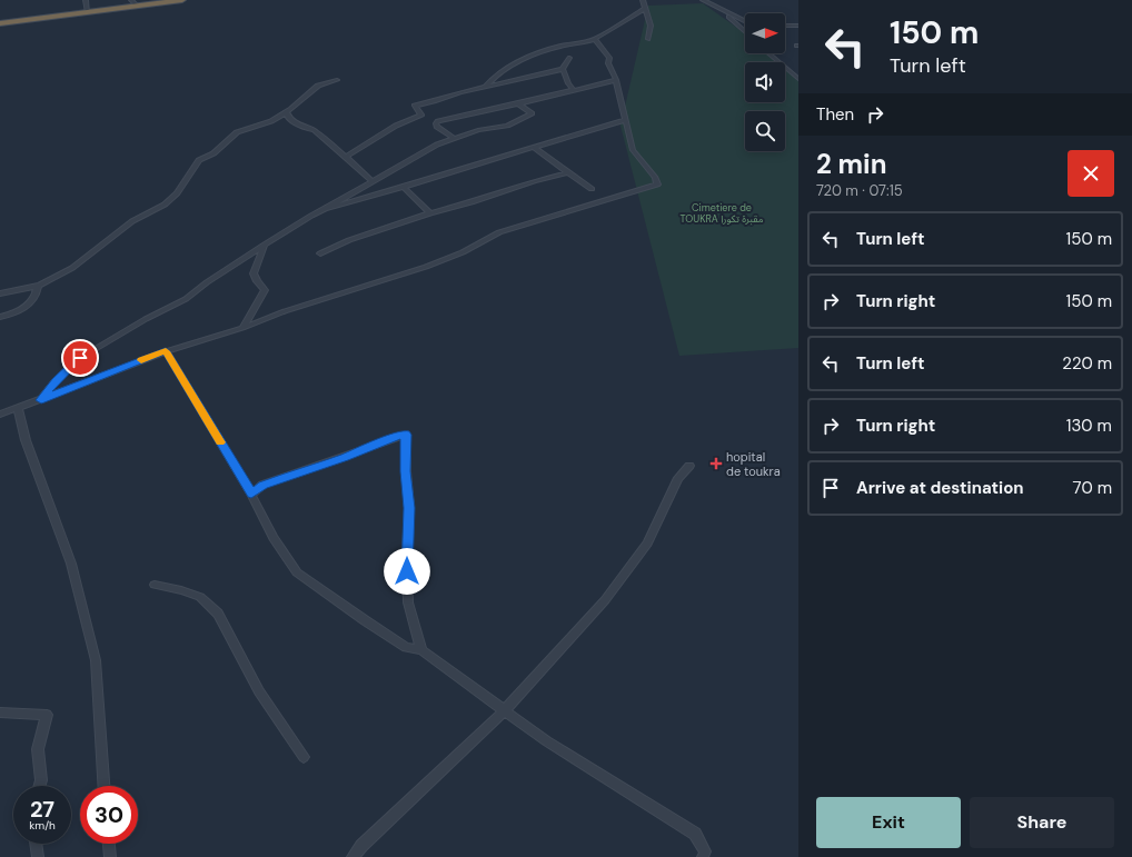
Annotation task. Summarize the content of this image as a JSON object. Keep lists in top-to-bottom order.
{
  "parks": ["Cimetiere de TOUKRA مقبرة تكورا"],
  "places": {
    "health": ["hopital de toukra"]
  },
  "north": "right",
  "page": {
    "turn": ["150 m", "Turn left"],
    "then": "Then",
    "heading": ["2 min", "720 m · 07:15"],
    "list": [
      {
        "name": "Turn left",
        "value": "150 m"
      },
      {
        "name": "Turn right",
        "value": "150 m"
      },
      {
        "name": "Turn left",
        "value": "220 m"
      },
      {
        "name": "Turn right",
        "value": "130 m"
      },
      {
        "name": "Arrive at destination",
        "value": "70 m"
      }
    ],
    "speed": "27 km/h",
    "limit": "30",
    "buttons": ["Exit", "Share"]
  }
}
